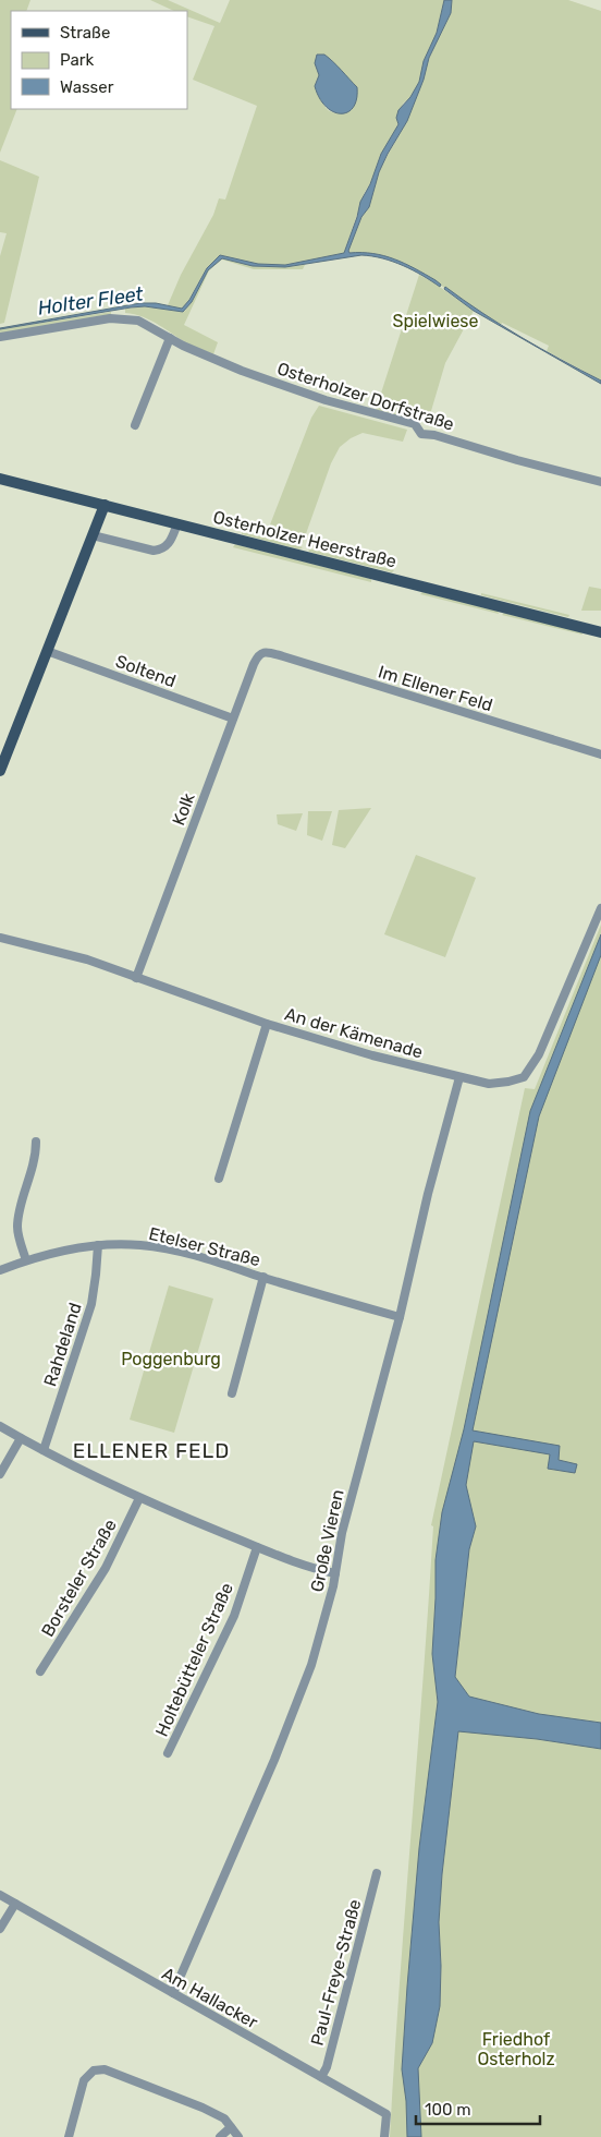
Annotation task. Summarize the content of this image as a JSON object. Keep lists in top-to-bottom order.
{
  "streets": {
    "main road": ["Osterholzer Heerstraße"],
    "street": [
      "Osterholzer Dorfstraße",
      "Soltend",
      "Im Ellener Feld",
      "Kolk",
      "An der Kämenade",
      "Etelser Straße",
      "Rahdeland",
      "Große Vieren",
      "Borsteler Straße",
      "Holtebütteler Straße",
      "Paul-Freye-Straße",
      "Am Hallacker"
    ]
  },
  "crossings": [
    ["Soltend", "Kolk"],
    ["Im Ellener Feld", "Kolk"],
    ["Kolk", "An der Kämenade"],
    ["An der Kämenade", "Große Vieren"],
    ["Etelser Straße", "Rahdeland"],
    ["Etelser Straße", "Große Vieren"],
    ["Große Vieren", "Am Hallacker"],
    ["Paul-Freye-Straße", "Am Hallacker"]
  ],
  "districts": ["ELLENER FELD"],
  "water": ["Holter Fleet"],
  "parks": ["Spielwiese", "Poggenburg", "Friedhof Osterholz"],
  "legend": ["Straße", "Park", "Wasser"],
  "scale_bar": "100 m"
}
